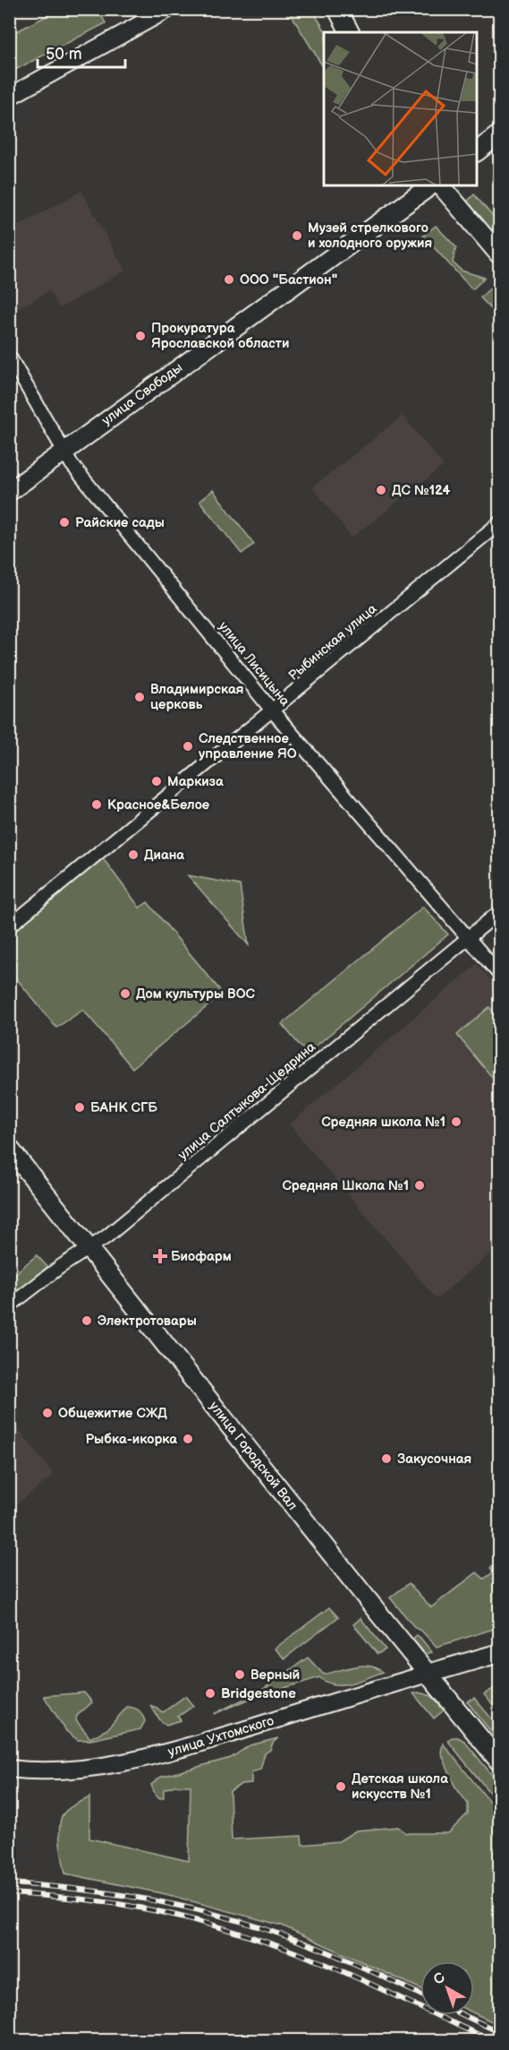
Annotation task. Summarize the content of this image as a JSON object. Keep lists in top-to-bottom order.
{
  "streets": {
    "main road": ["улица Свободы", "улица Городской Вал"],
    "street": [
      "Рыбинская улица",
      "улица Лисицына",
      "улица Салтыкова-Щедрина",
      "улица Ухтомского"
    ]
  },
  "crossings": [
    ["улица Свободы", "улица Лисицына"],
    ["Рыбинская улица", "улица Лисицына"],
    ["улица Лисицына", "улица Салтыкова-Щедрина"],
    ["улица Салтыкова-Щедрина", "улица Городской Вал"],
    ["улица Городской Вал", "улица Ухтомского"]
  ],
  "places": {
    "other": [
      "Музей стрелкового и холодного оружия",
      "ООО \"Бастион\"",
      "Прокуратура Ярославской области",
      "ДС №124",
      "Райские сады",
      "Владимирская церковь",
      "Следственное управление ЯО",
      "Маркиза",
      "Красное&Белое",
      "Диана",
      "Дом культуры ВОС",
      "БАНК СГБ",
      "Средняя школа №1",
      "Средняя Школа №1",
      "Электротовары",
      "Общежитие СЖД",
      "Рыбка-икорка",
      "Закусочная",
      "Верный",
      "Bridgestone",
      "Детская школа искусств №1"
    ],
    "health": ["Биофарм"]
  },
  "scale_bar": "50 m",
  "north": "top left"
}
